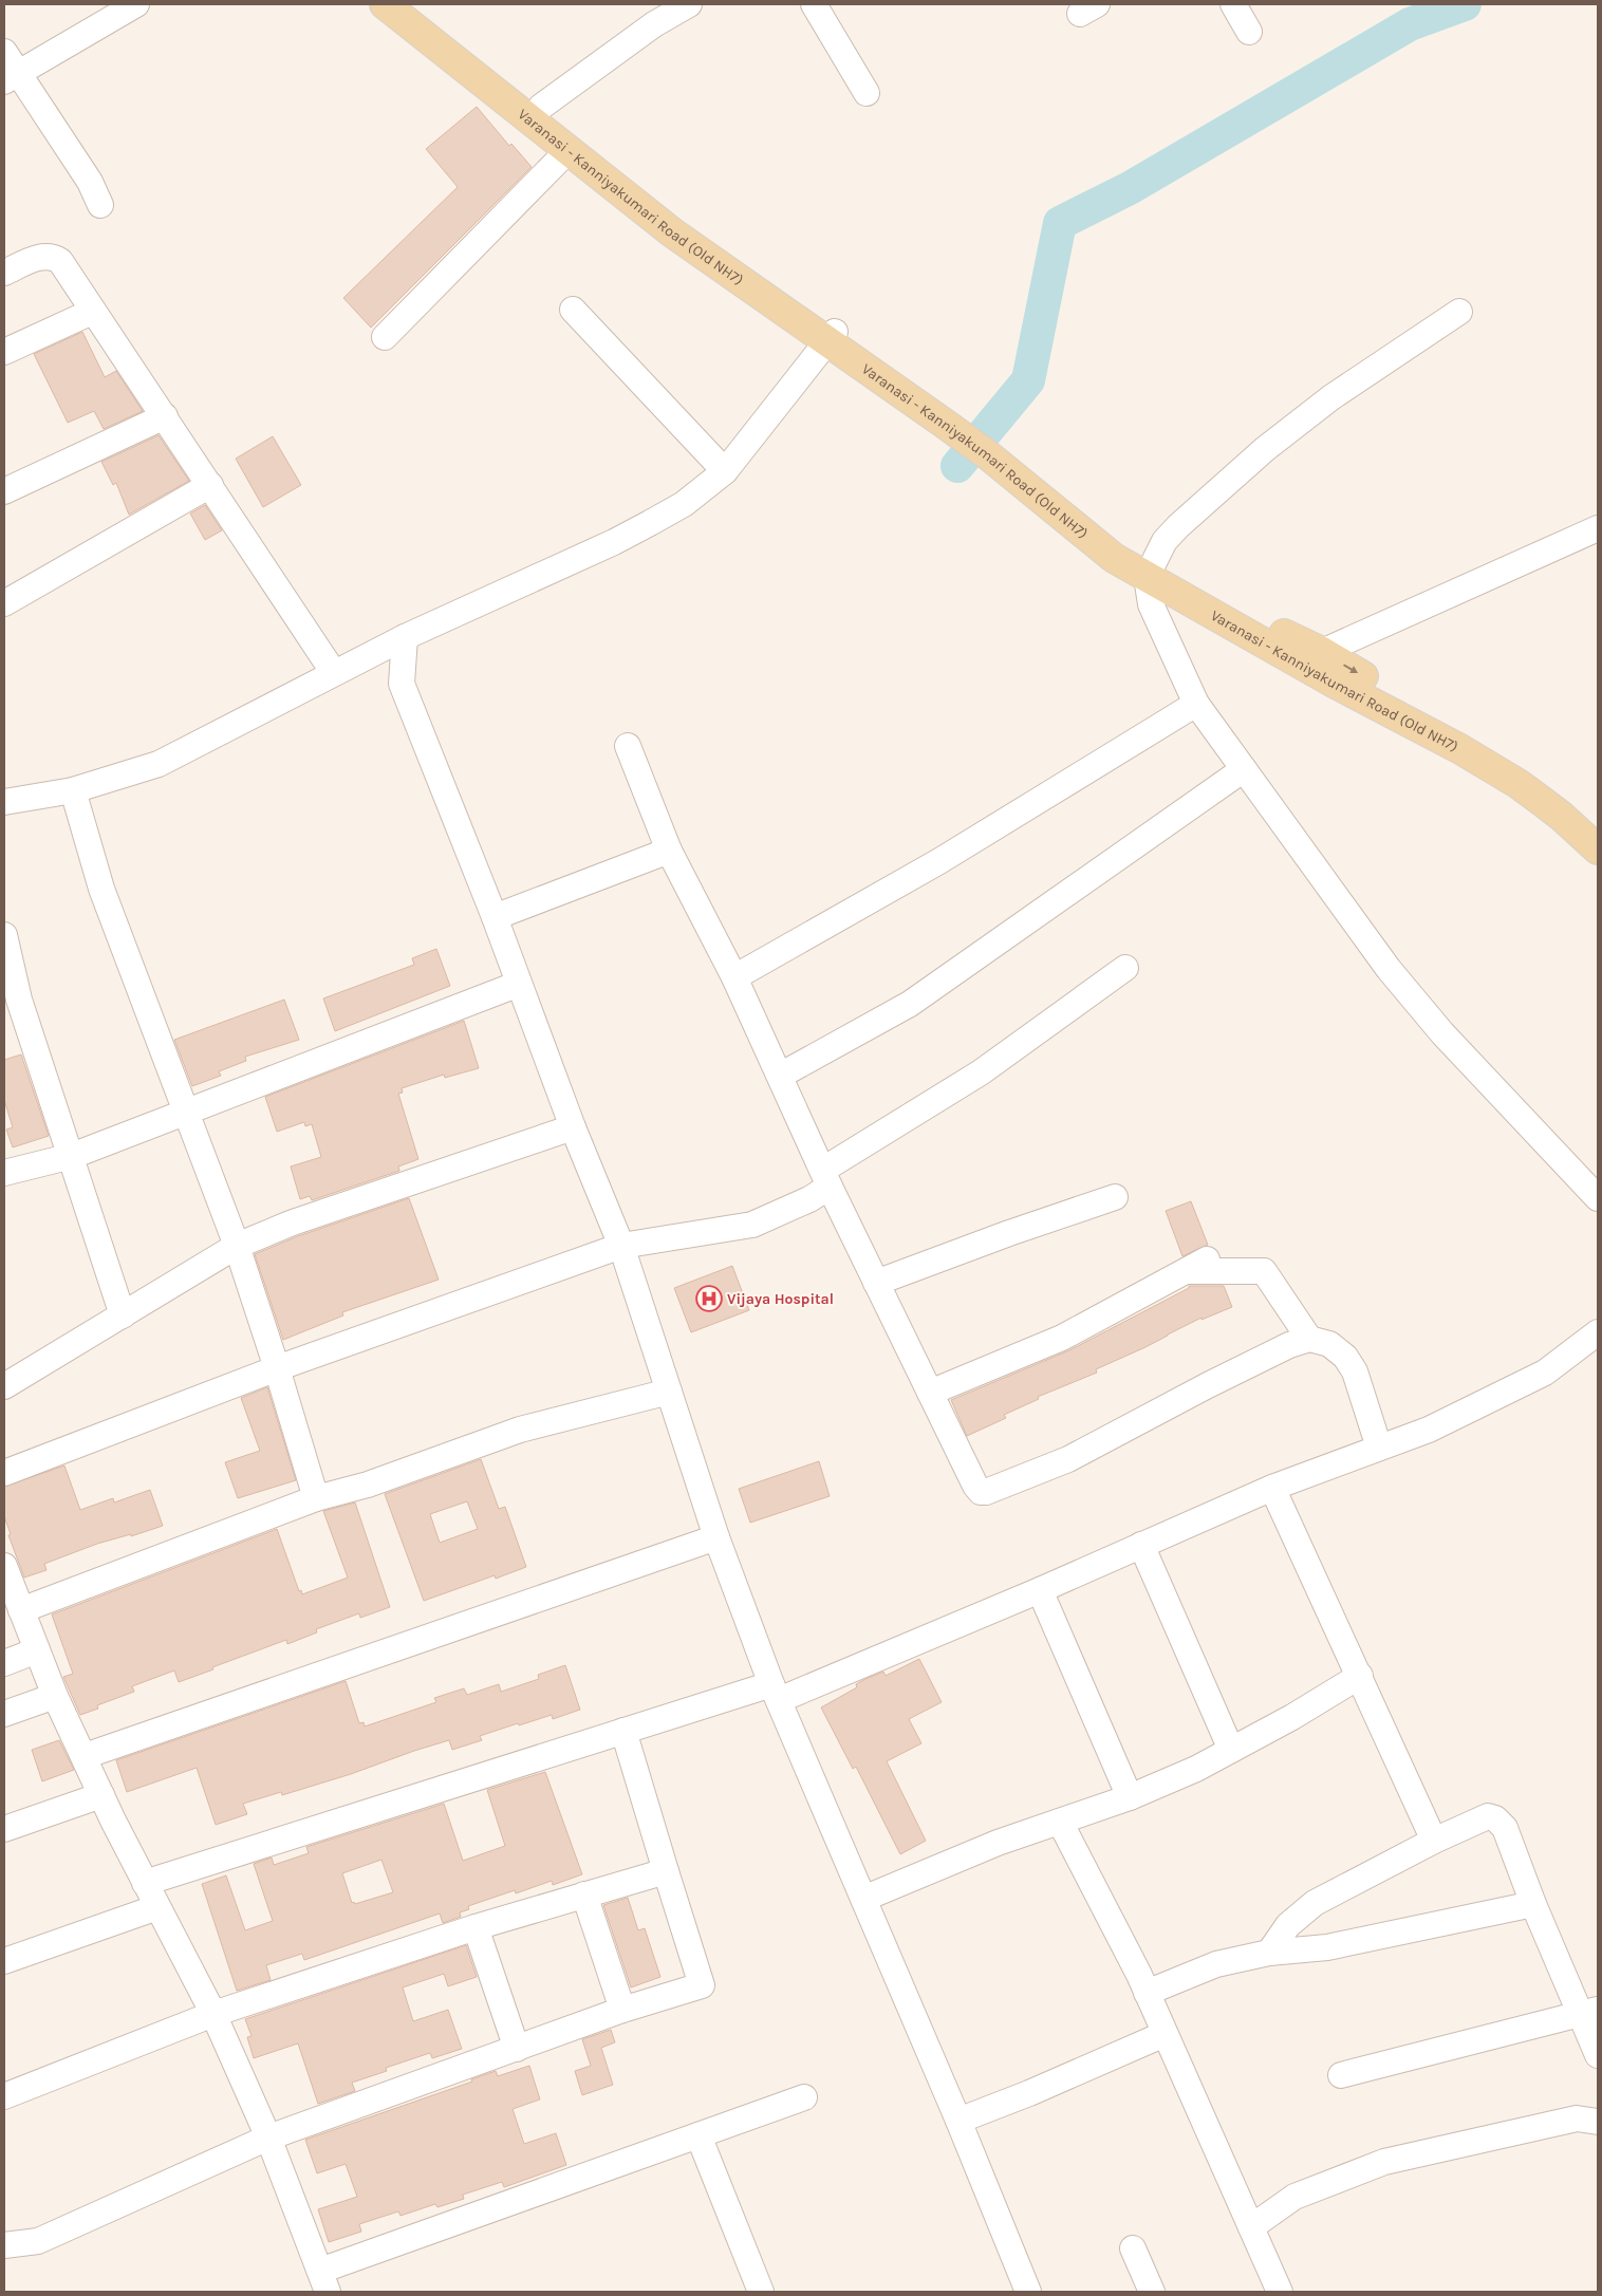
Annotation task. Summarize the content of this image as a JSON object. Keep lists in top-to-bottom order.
{
  "streets": {
    "main road": ["Varanasi - Kanniyakumari Road (Old NH7)"]
  },
  "places": {
    "hospital": ["Vijaya Hospital"]
  }
}
